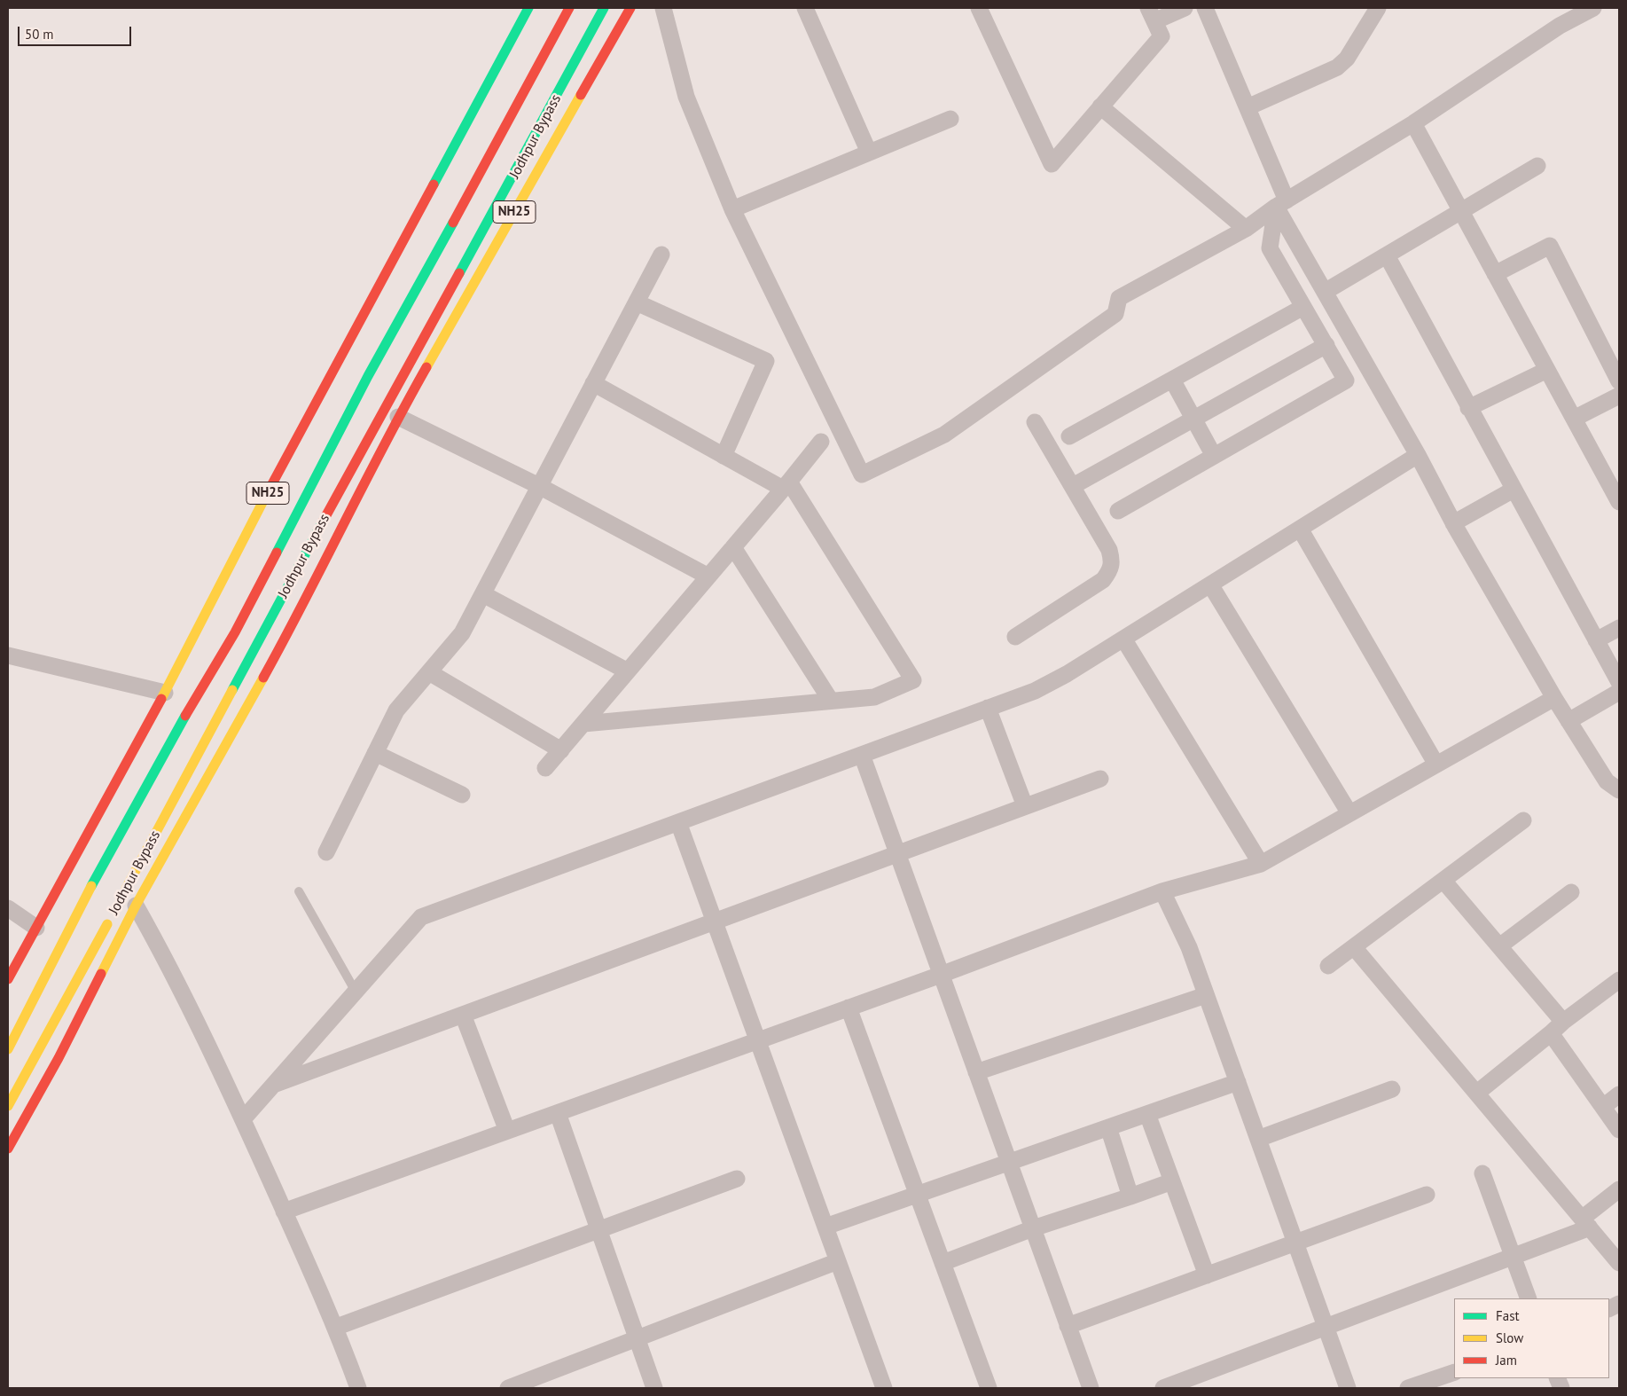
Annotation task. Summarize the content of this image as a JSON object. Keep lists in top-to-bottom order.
{
  "streets": {
    "highway": ["Jodhpur Bypass", "NH25"]
  },
  "crossings": [
    ["Jodhpur Bypass", "NH25"]
  ],
  "legend": ["Fast", "Slow", "Jam"],
  "scale_bar": "50 m"
}
